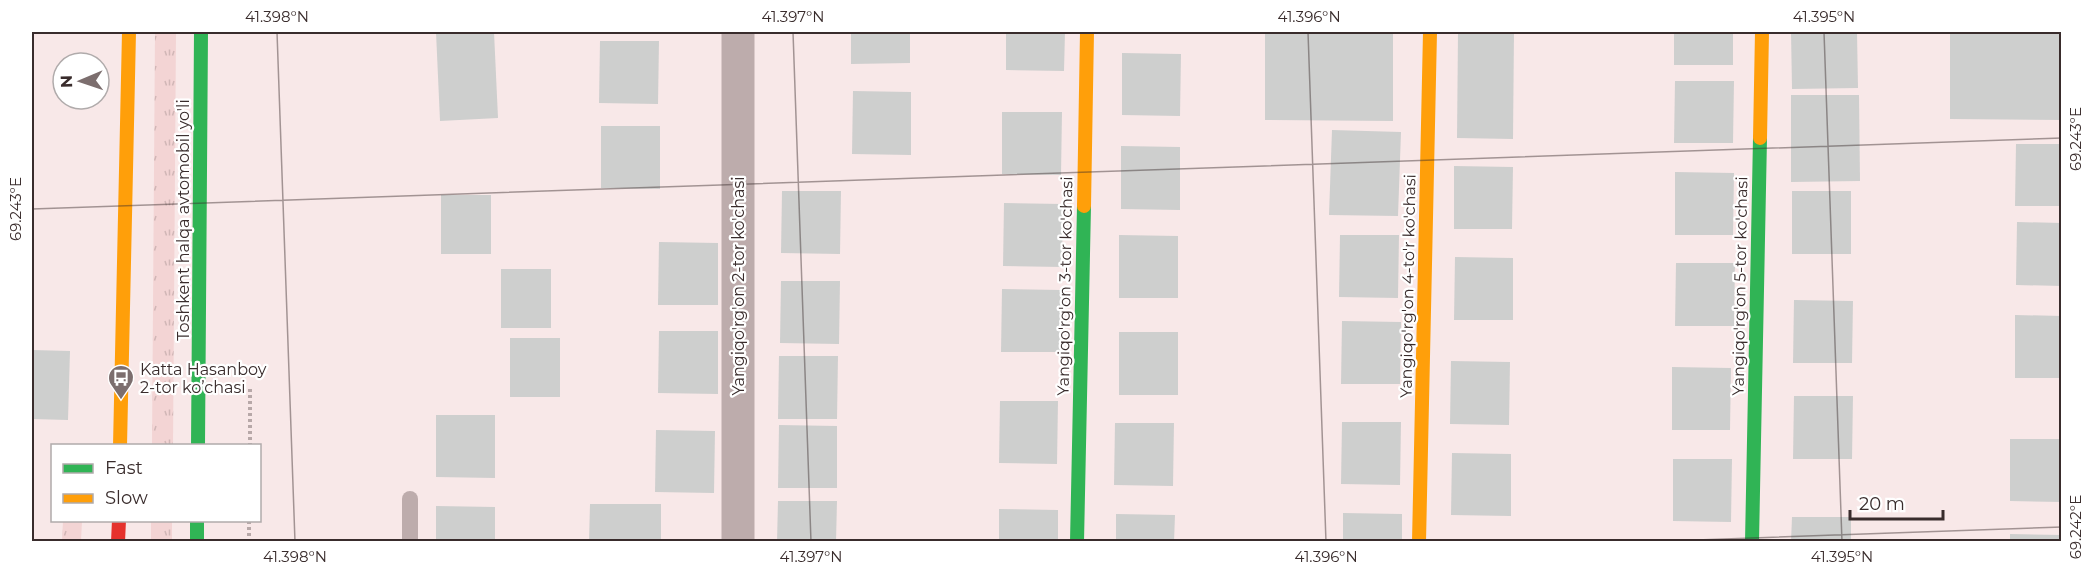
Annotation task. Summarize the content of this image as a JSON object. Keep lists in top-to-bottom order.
{
  "streets": {
    "main road": [
      "Toshkent halqa avtomobil yo'li",
      "Yangiqo'rg'on 3-tor ko'chasi",
      "Yangiqo'rg'on 4-to'r ko'chasi",
      "Yangiqo'rg'on 5-tor ko'chasi"
    ],
    "street": ["Yangiqo'rg'on 2-tor ko'chasi"]
  },
  "places": {
    "bus stop": ["Katta Hasanboy 2-tor ko’chasi"]
  },
  "legend": ["Fast", "Slow"],
  "scale_bar": "20 m",
  "north": "left",
  "coordinates": [
    "41.398°N",
    "41.397°N",
    "41.396°N",
    "41.395°N",
    "69.243°E",
    "69.242°E"
  ]
}
